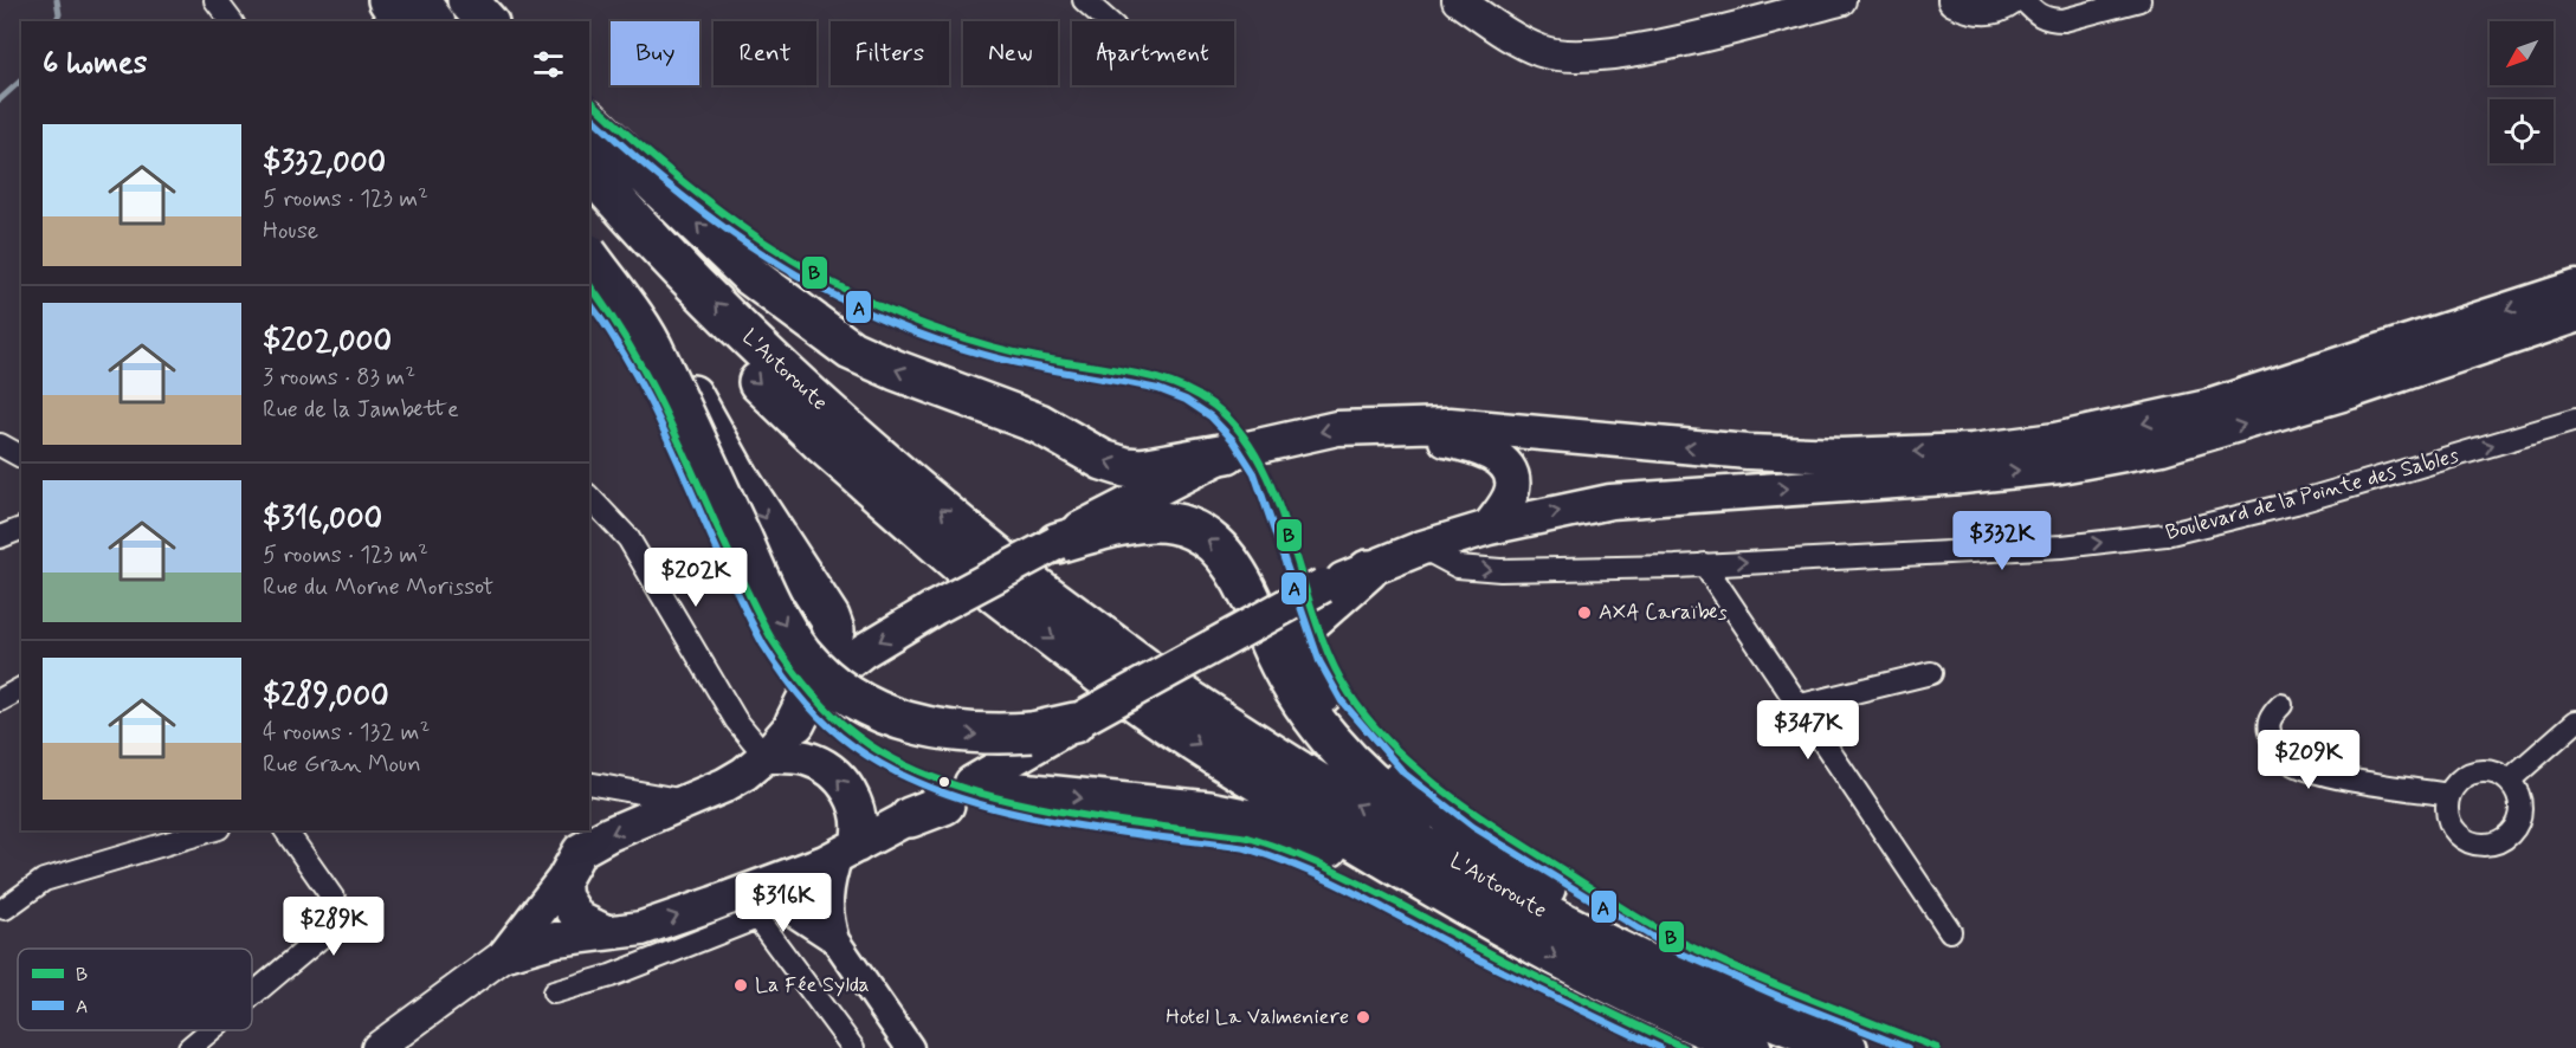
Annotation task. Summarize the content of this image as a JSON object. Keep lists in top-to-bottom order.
{
  "streets": {
    "highway": ["L'Autoroute"],
    "street": ["Boulevard de la Pointe des Sables"]
  },
  "one_way": ["Boulevard de la Pointe des Sables"],
  "places": ["AXA Caraïbes", "La Fée Sylda", "Hotel La Valmeniere"],
  "lines": ["transit line B", "transit line A"],
  "legend": ["B", "A"],
  "north": "bottom left",
  "page": {
    "chip": [
      "Buy",
      "Rent",
      "Filters",
      "New",
      "Apartment"
    ],
    "heading": "6 homes",
    "list": [
      {
        "name": "$332,000",
        "note": "5 rooms · 123 m² · House"
      },
      {
        "name": "$202,000",
        "note": "3 rooms · 83 m² · Rue de la Jambette"
      },
      {
        "name": "$316,000",
        "note": "5 rooms · 123 m² · Rue du Morne Morissot"
      },
      {
        "name": "$289,000",
        "note": "4 rooms · 132 m² · Rue Gran Moun"
      }
    ],
    "price": [
      "$332K",
      "$202K",
      "$347K",
      "$209K",
      "$316K",
      "$289K"
    ]
  }
}
